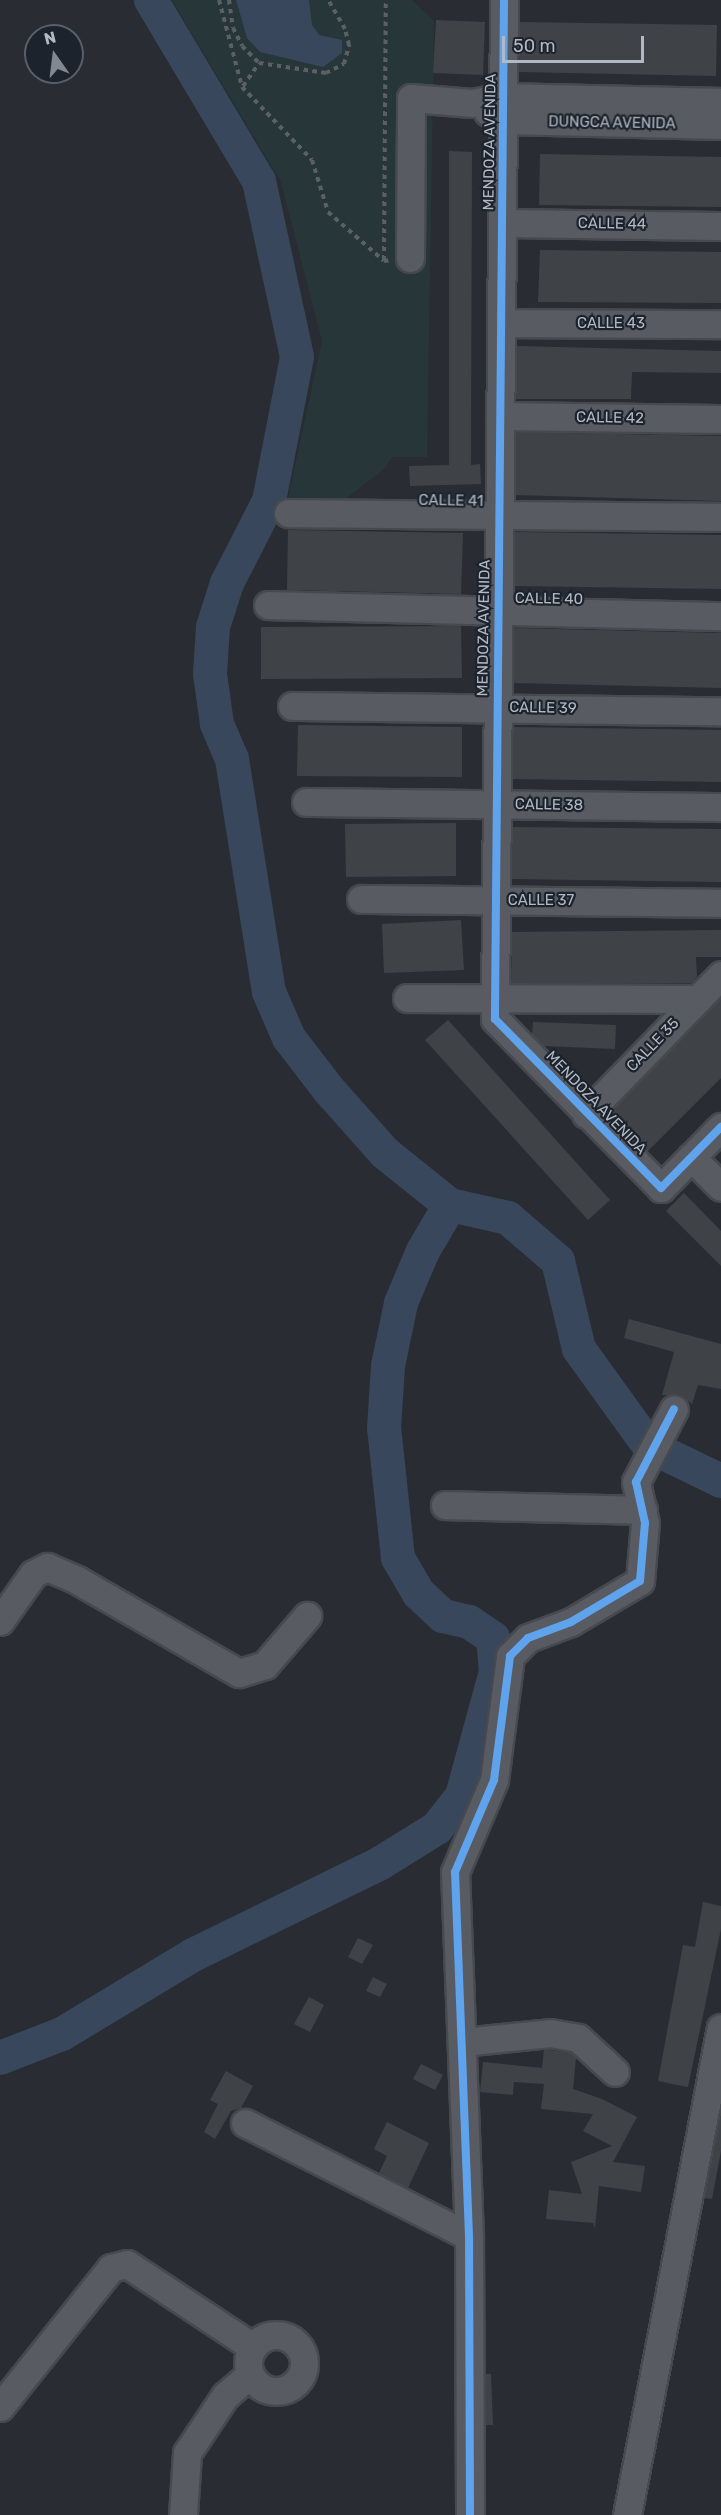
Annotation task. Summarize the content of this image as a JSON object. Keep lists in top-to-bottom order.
{
  "streets": {
    "street": [
      "DUNGCA AVENIDA",
      "MENDOZA AVENIDA",
      "CALLE 44",
      "CALLE 43",
      "CALLE 42",
      "CALLE 41",
      "CALLE 40",
      "CALLE 39",
      "CALLE 38",
      "CALLE 37",
      "CALLE 35"
    ]
  },
  "crossings": [
    ["DUNGCA AVENIDA", "MENDOZA AVENIDA"],
    ["MENDOZA AVENIDA", "CALLE 44"],
    ["MENDOZA AVENIDA", "CALLE 43"],
    ["MENDOZA AVENIDA", "CALLE 42"],
    ["MENDOZA AVENIDA", "CALLE 41"],
    ["MENDOZA AVENIDA", "CALLE 40"],
    ["MENDOZA AVENIDA", "CALLE 39"],
    ["MENDOZA AVENIDA", "CALLE 38"],
    ["MENDOZA AVENIDA", "CALLE 37"],
    ["MENDOZA AVENIDA", "CALLE 35"]
  ],
  "scale_bar": "50 m",
  "north": "top"
}
